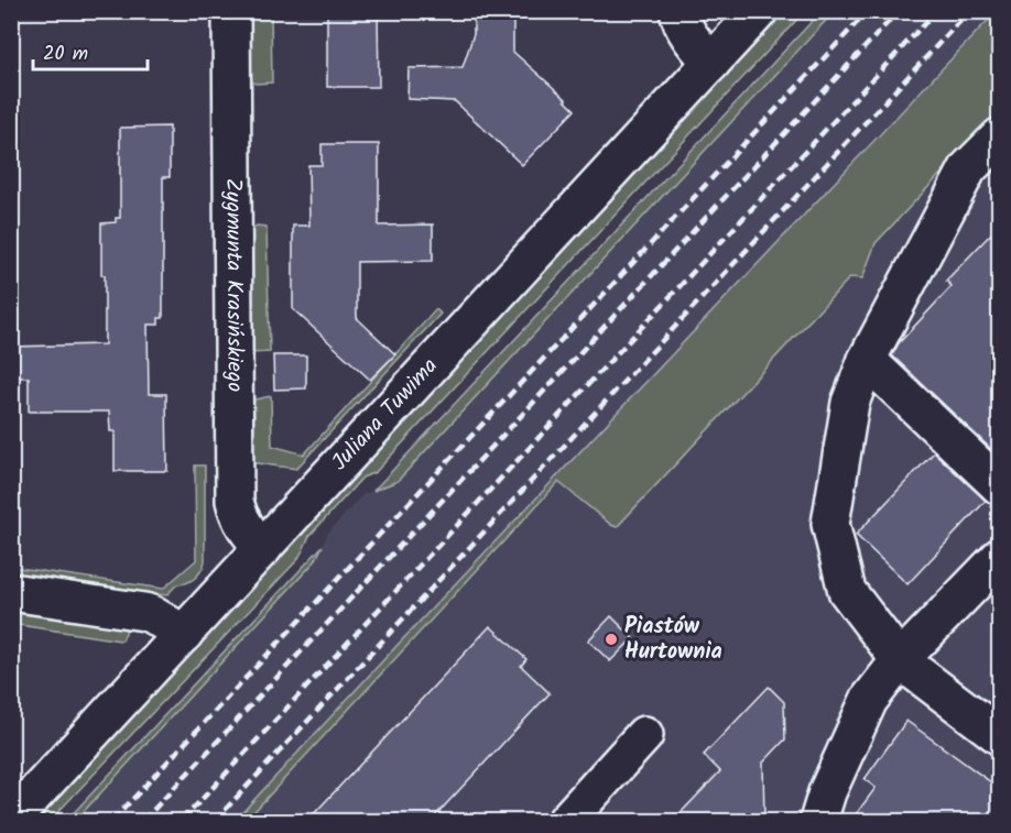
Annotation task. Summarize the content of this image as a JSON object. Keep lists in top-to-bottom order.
{
  "streets": {
    "street": ["Zygmunta Krasińskiego", "Juliana Tuwima"]
  },
  "crossings": [
    ["Zygmunta Krasińskiego", "Juliana Tuwima"]
  ],
  "places": ["Piastów Hurtownia"],
  "scale_bar": "20 m"
}
